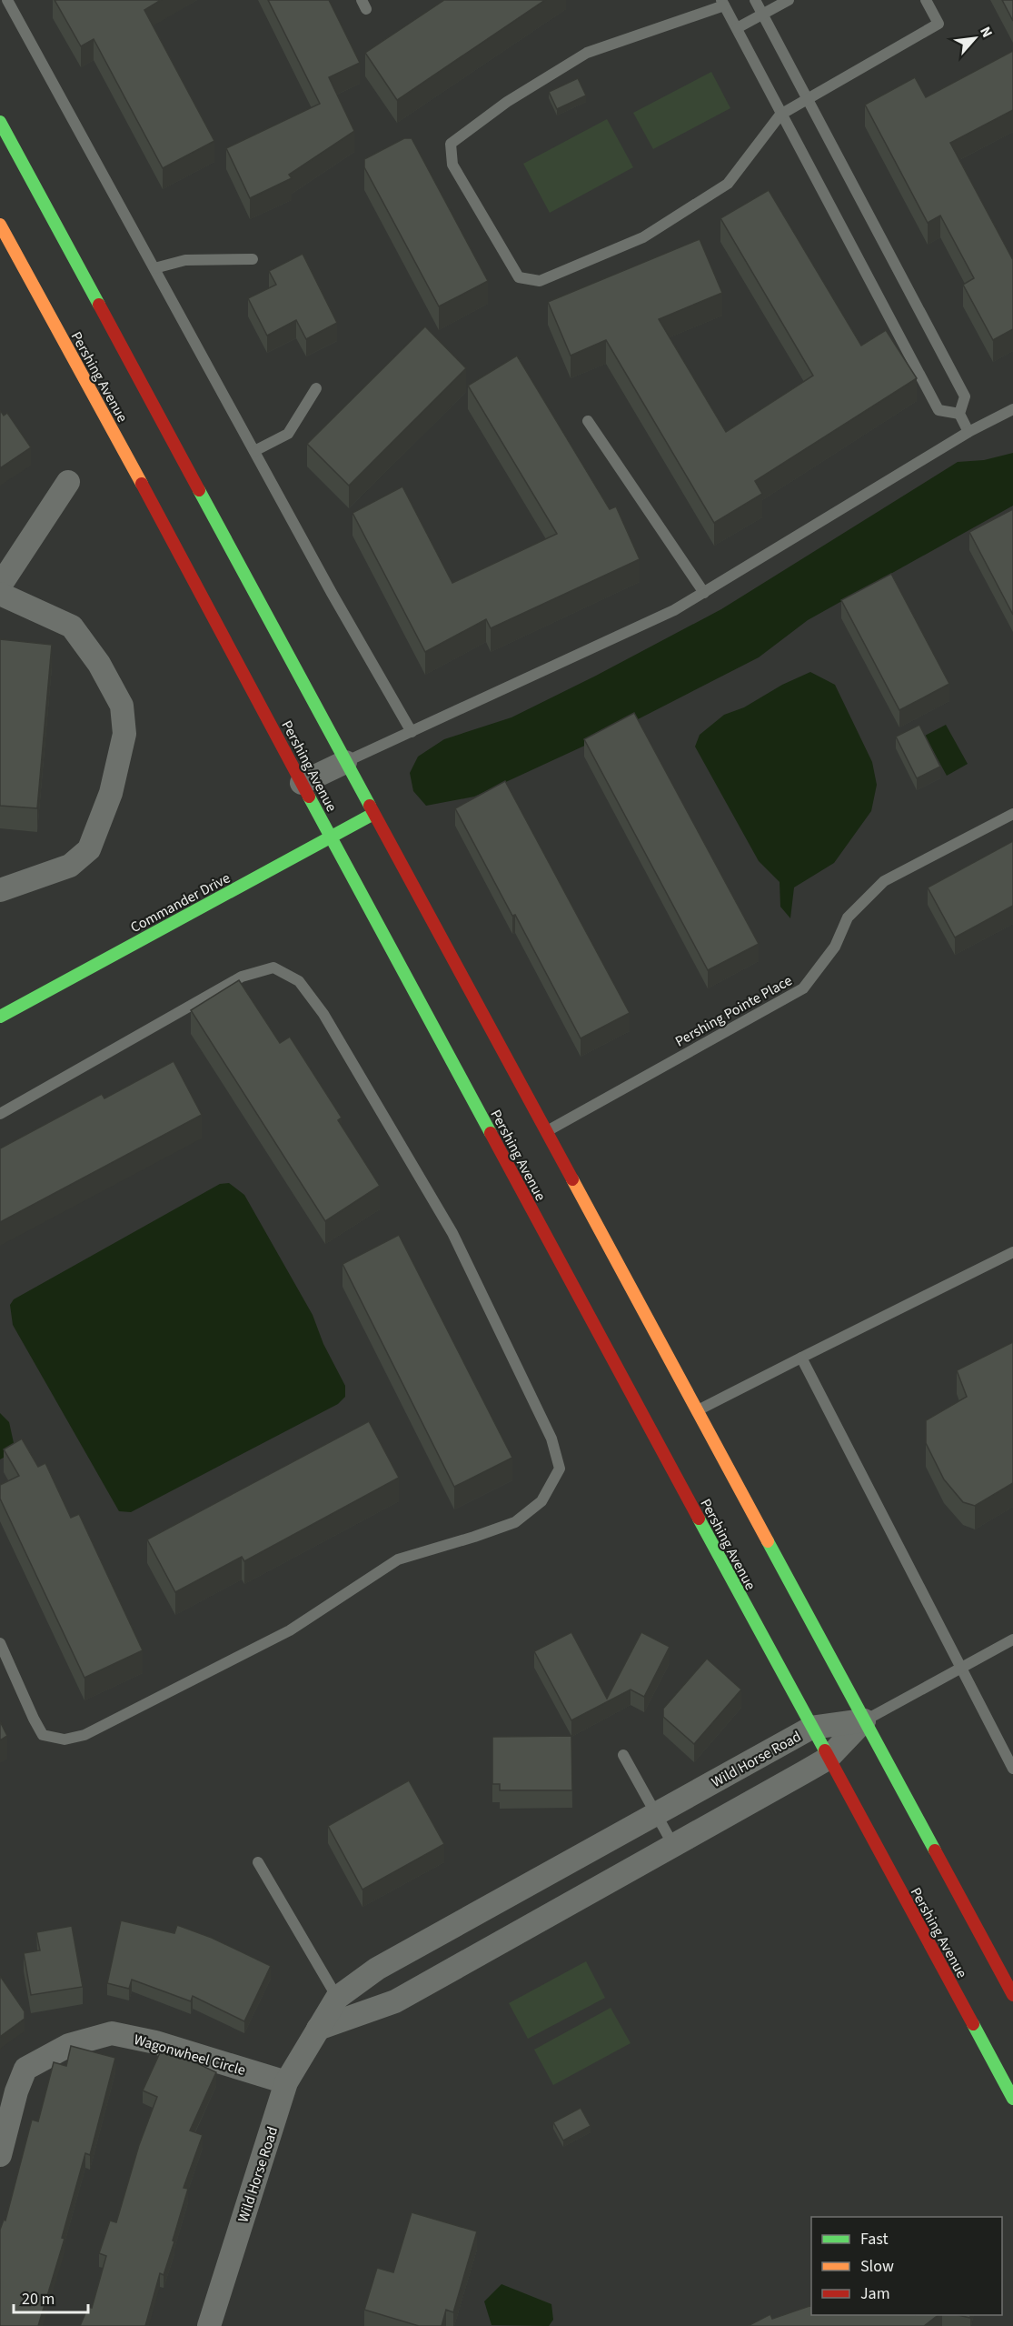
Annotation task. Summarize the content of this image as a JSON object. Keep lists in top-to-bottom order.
{
  "streets": {
    "street": [
      "Pershing Avenue",
      "Commander Drive",
      "Wild Horse Road",
      "Wagonwheel Circle"
    ],
    "lane": ["Pershing Pointe Place"]
  },
  "crossings": [
    ["Pershing Avenue", "Commander Drive"],
    ["Pershing Avenue", "Wild Horse Road"],
    ["Wild Horse Road", "Wagonwheel Circle"]
  ],
  "legend": ["Fast", "Slow", "Jam"],
  "scale_bar": "20 m",
  "north": "top right"
}
